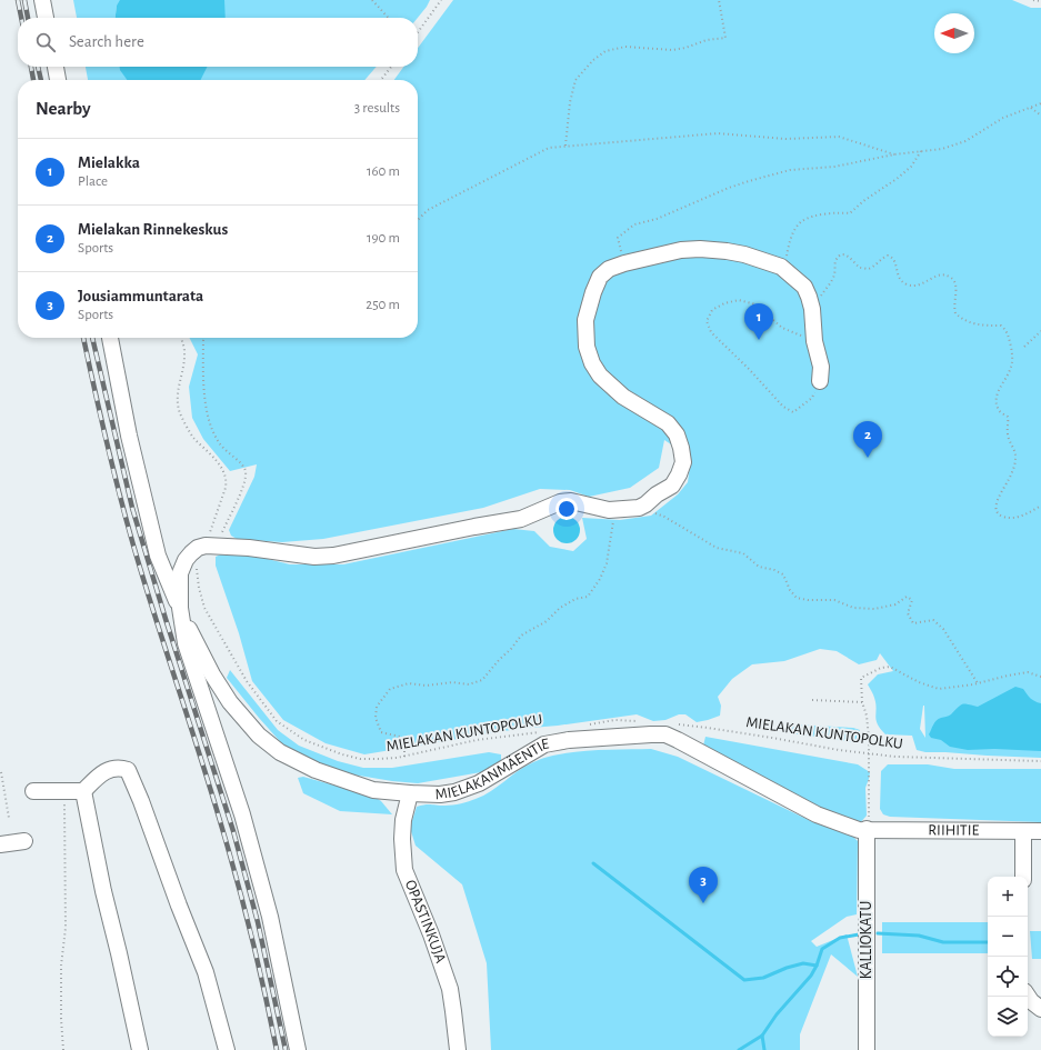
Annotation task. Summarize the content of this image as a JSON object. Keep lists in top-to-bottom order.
{
  "streets": {
    "street": [
      "MIELAKANMÄENTIE",
      "RIIHITIE",
      "OPASTINKUJA",
      "KALLIOKATU"
    ],
    "path": ["MIELAKAN KUNTOPOLKU"]
  },
  "crossings": [
    ["MIELAKANMÄENTIE", "RIIHITIE"],
    ["MIELAKANMÄENTIE", "OPASTINKUJA"],
    ["MIELAKANMÄENTIE", "KALLIOKATU"],
    ["RIIHITIE", "KALLIOKATU"]
  ],
  "north": "left",
  "page": {
    "search": "Search here",
    "heading": ["Nearby", "3 results"],
    "list": [
      {
        "mark": "1",
        "name": "Mielakka",
        "note": "Place",
        "value": "160 m"
      },
      {
        "mark": "2",
        "name": "Mielakan Rinnekeskus",
        "note": "Sports",
        "value": "190 m"
      },
      {
        "mark": "3",
        "name": "Jousiammuntarata",
        "note": "Sports",
        "value": "250 m"
      }
    ],
    "pins": ["1", "2", "3"],
    "map_buttons": ["+", "−"]
  }
}
